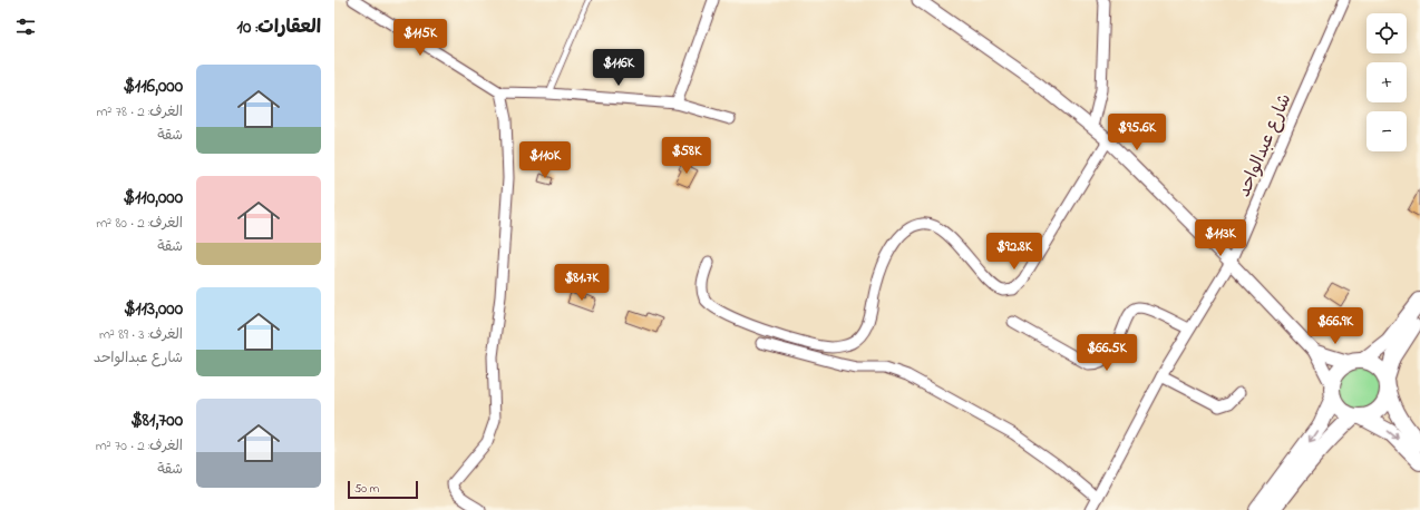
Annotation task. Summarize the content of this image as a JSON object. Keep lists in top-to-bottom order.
{
  "streets": {
    "street": ["شارع عبدالواحد"]
  },
  "scale_bar": "50 m",
  "page": {
    "heading": "العقارات: 10",
    "map_buttons": ["+", "−"],
    "price": [
      "$115K",
      "$116K",
      "$95.6K",
      "$58K",
      "$110K",
      "$113K",
      "$92.8K",
      "$81.7K",
      "$66.9K",
      "$66.5K"
    ],
    "list": [
      {
        "name": "$116,000",
        "note": "الغرف: 2 · 78 m² · شقة"
      },
      {
        "name": "$110,000",
        "note": "الغرف: 2 · 80 m² · شقة"
      },
      {
        "name": "$113,000",
        "note": "الغرف: 3 · 89 m² · شارع عبدالواحد"
      },
      {
        "name": "$81,700",
        "note": "الغرف: 2 · 70 m² · شقة"
      }
    ],
    "scale": "50 m"
  }
}
